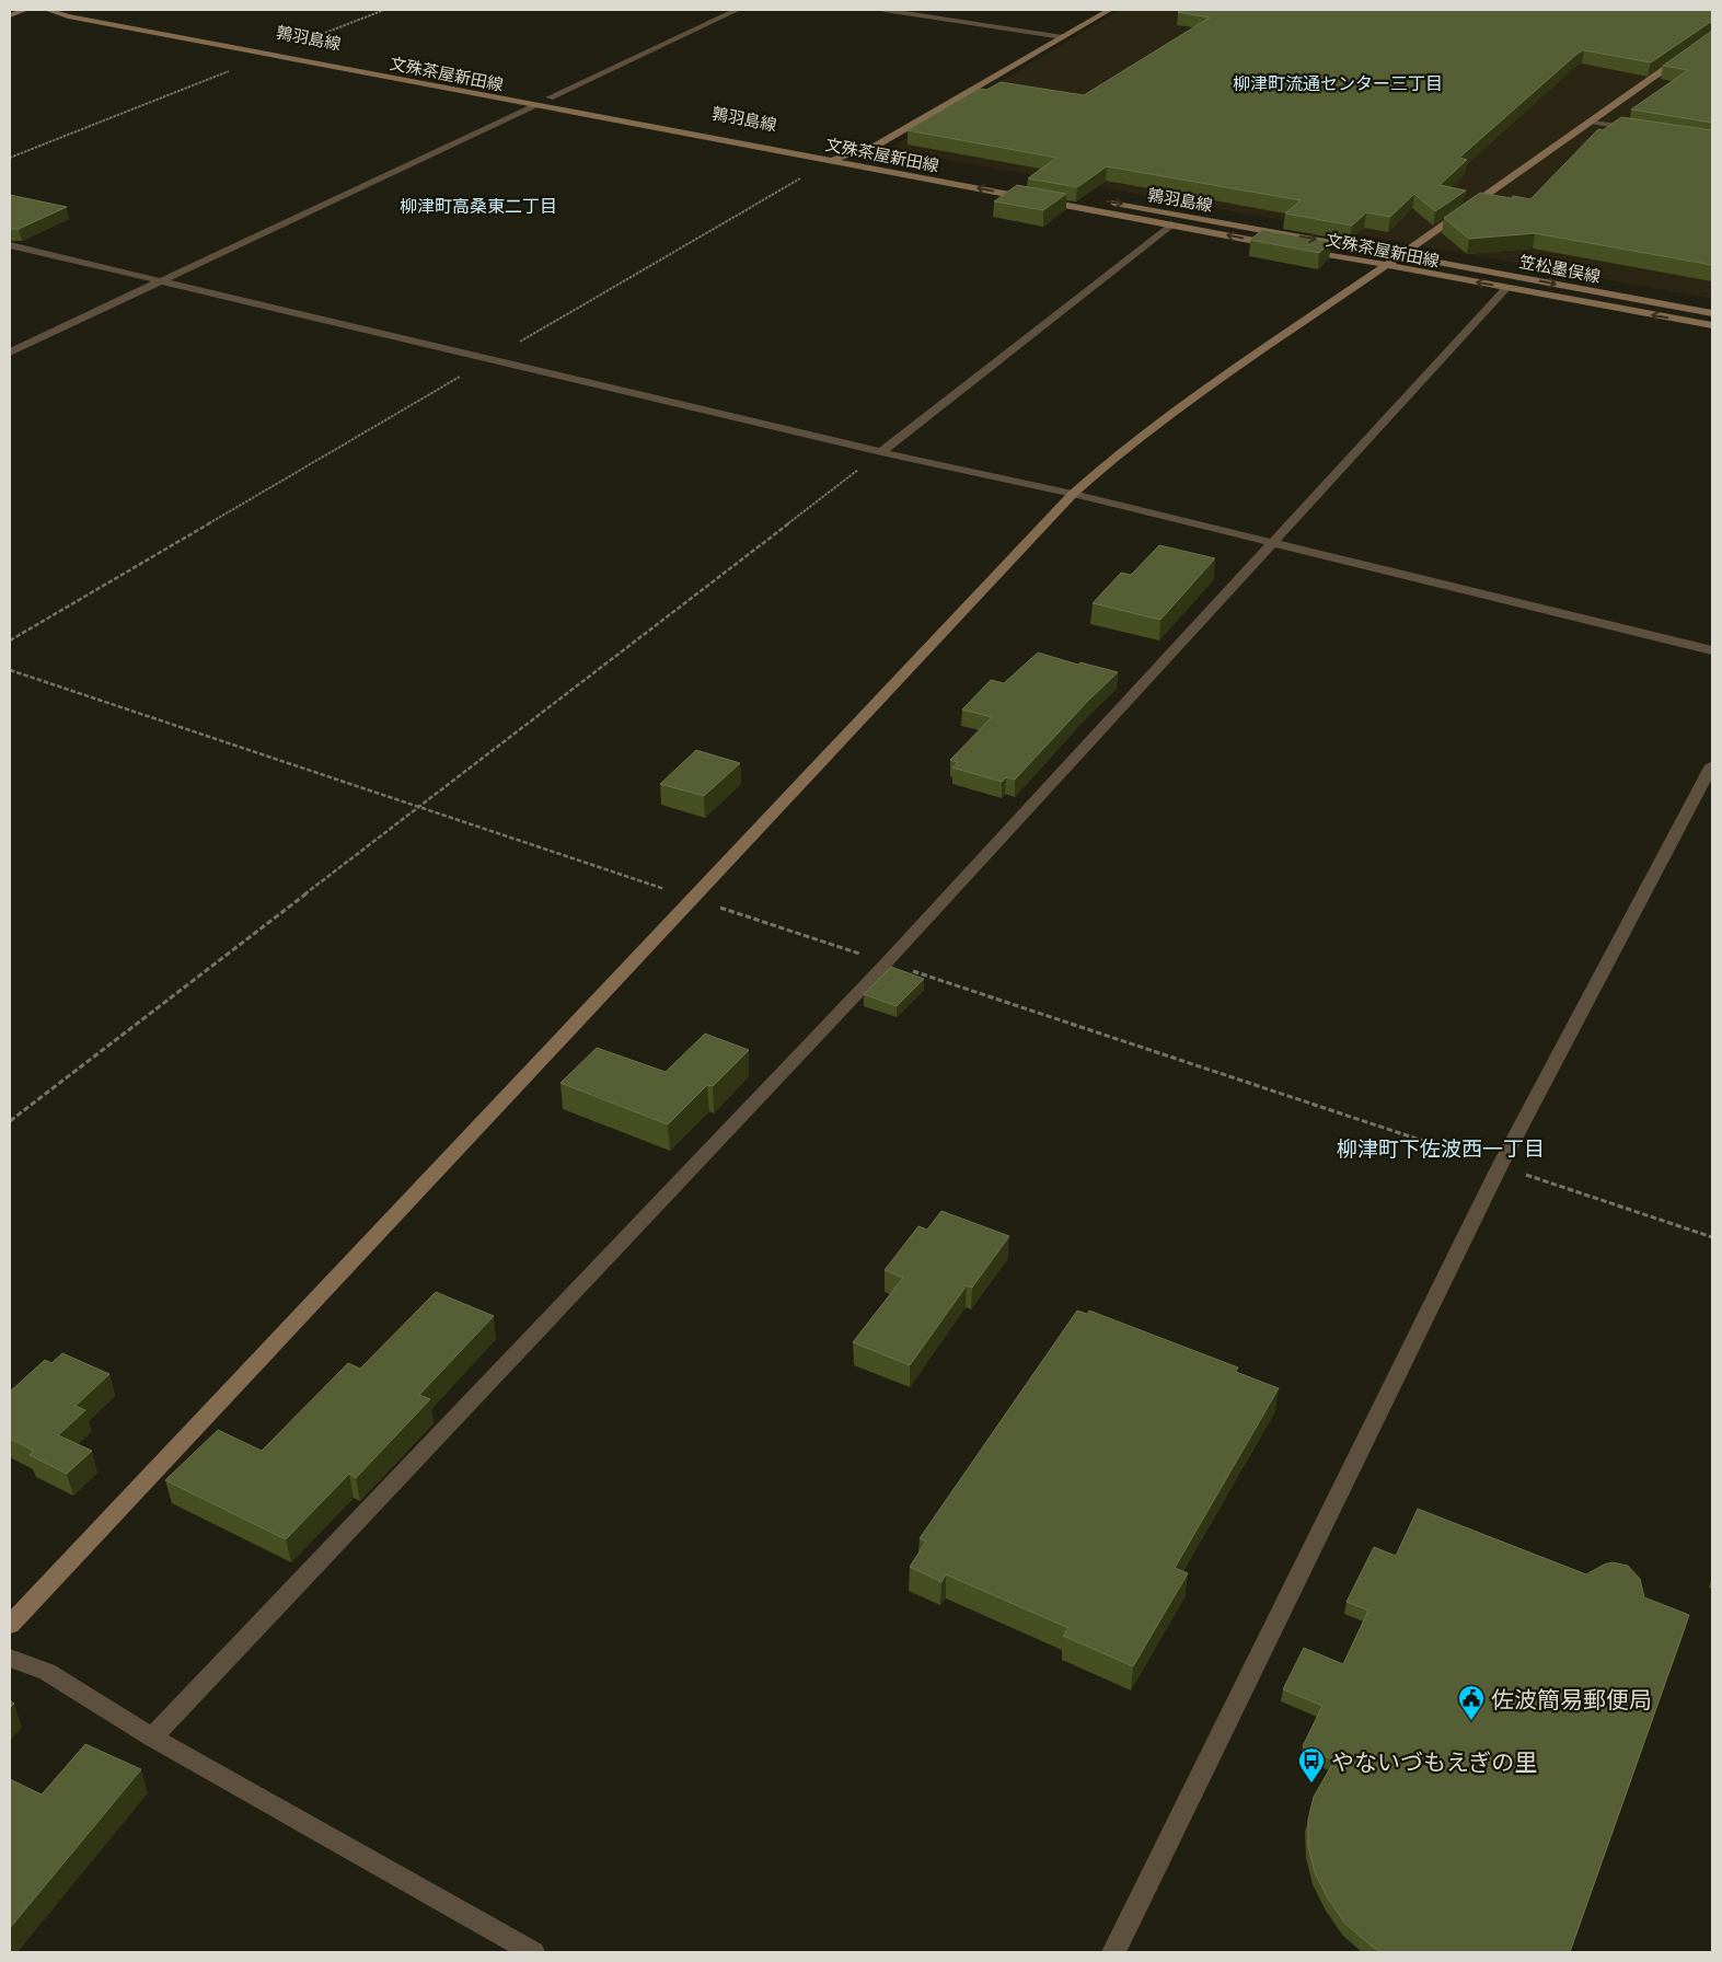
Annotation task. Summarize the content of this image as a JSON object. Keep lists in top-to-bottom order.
{
  "streets": {
    "main road": ["鶉羽島線", "文殊茶屋新田線", "笠松墨俣線"]
  },
  "crossings": [
    ["鶉羽島線", "笠松墨俣線"]
  ],
  "one_way": ["鶉羽島線", "文殊茶屋新田線", "笠松墨俣線"],
  "districts": ["柳津町流通センター三丁目", "柳津町高桑東二丁目", "柳津町下佐波西一丁目"],
  "places": {
    "public building": ["佐波簡易郵便局"],
    "bus stop": ["やないづもえぎの里"]
  }
}
